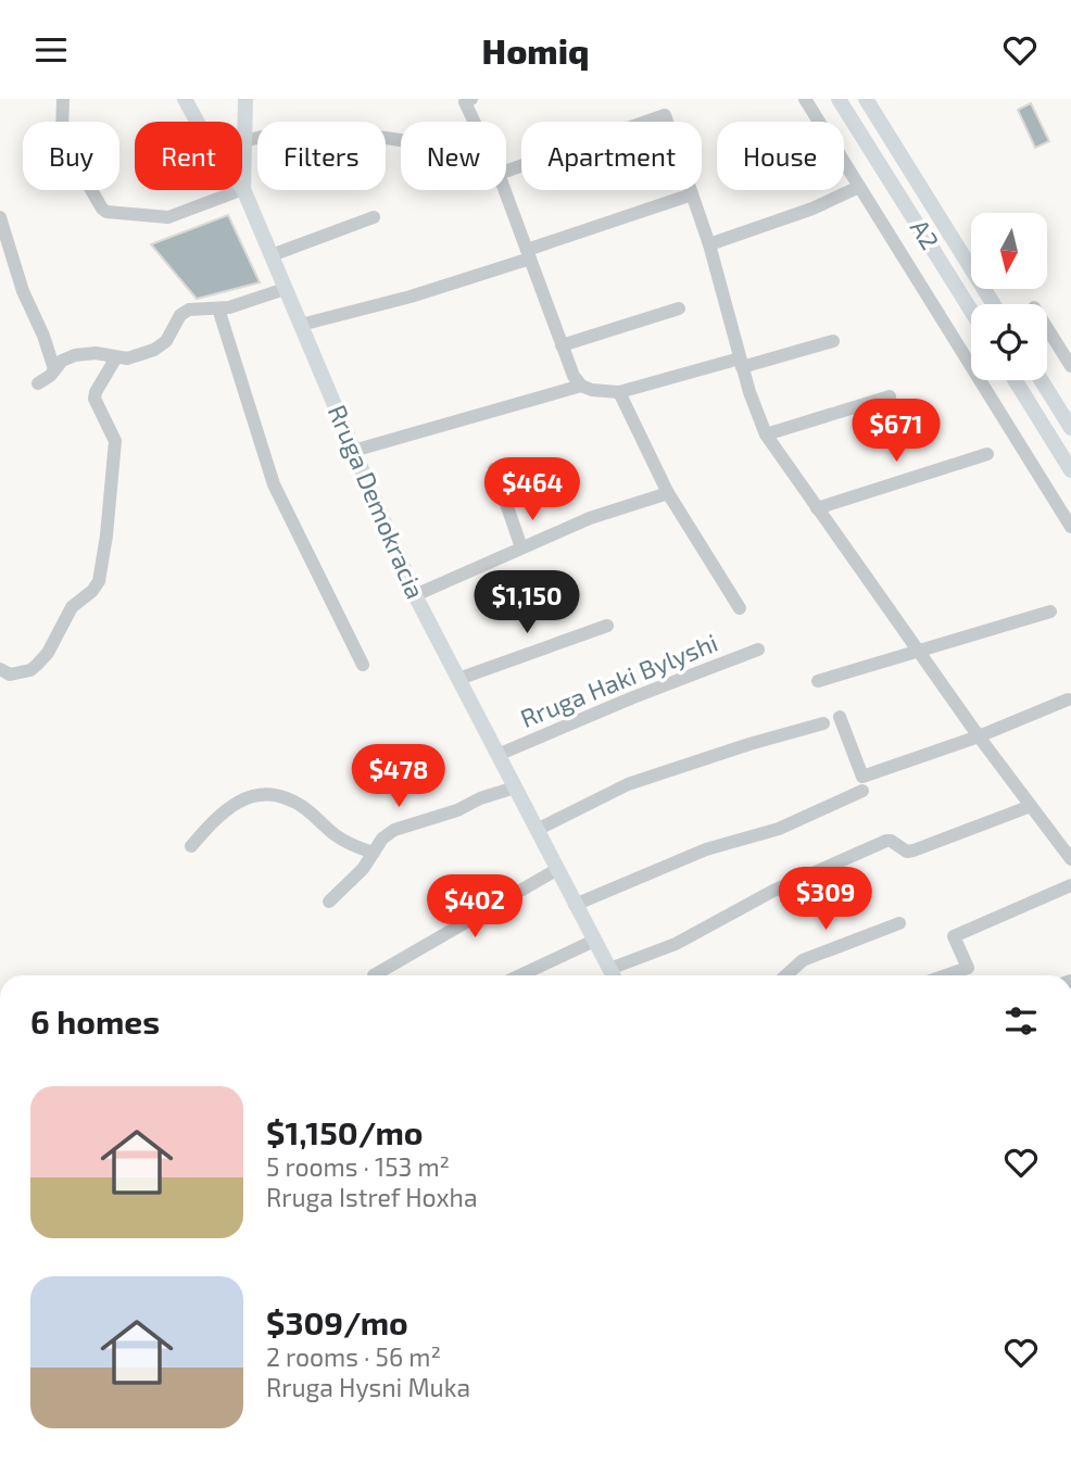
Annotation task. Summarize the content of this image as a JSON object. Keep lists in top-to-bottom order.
{
  "streets": {
    "main road": ["A2", "Rruga Demokracia"],
    "street": ["Rruga Haki Bylyshi"]
  },
  "crossings": [
    ["Rruga Demokracia", "Rruga Haki Bylyshi"]
  ],
  "north": "bottom",
  "page": {
    "header": "Homiq",
    "chip": [
      "Buy",
      "Rent",
      "Filters",
      "New",
      "Apartment",
      "House"
    ],
    "price": [
      "$671",
      "$464",
      "$1,150",
      "$478",
      "$309",
      "$402"
    ],
    "heading": "6 homes",
    "list": [
      {
        "name": "$1,150/mo",
        "note": "5 rooms · 153 m² · Rruga Istref Hoxha"
      },
      {
        "name": "$309/mo",
        "note": "2 rooms · 56 m² · Rruga Hysni Muka"
      }
    ]
  }
}
